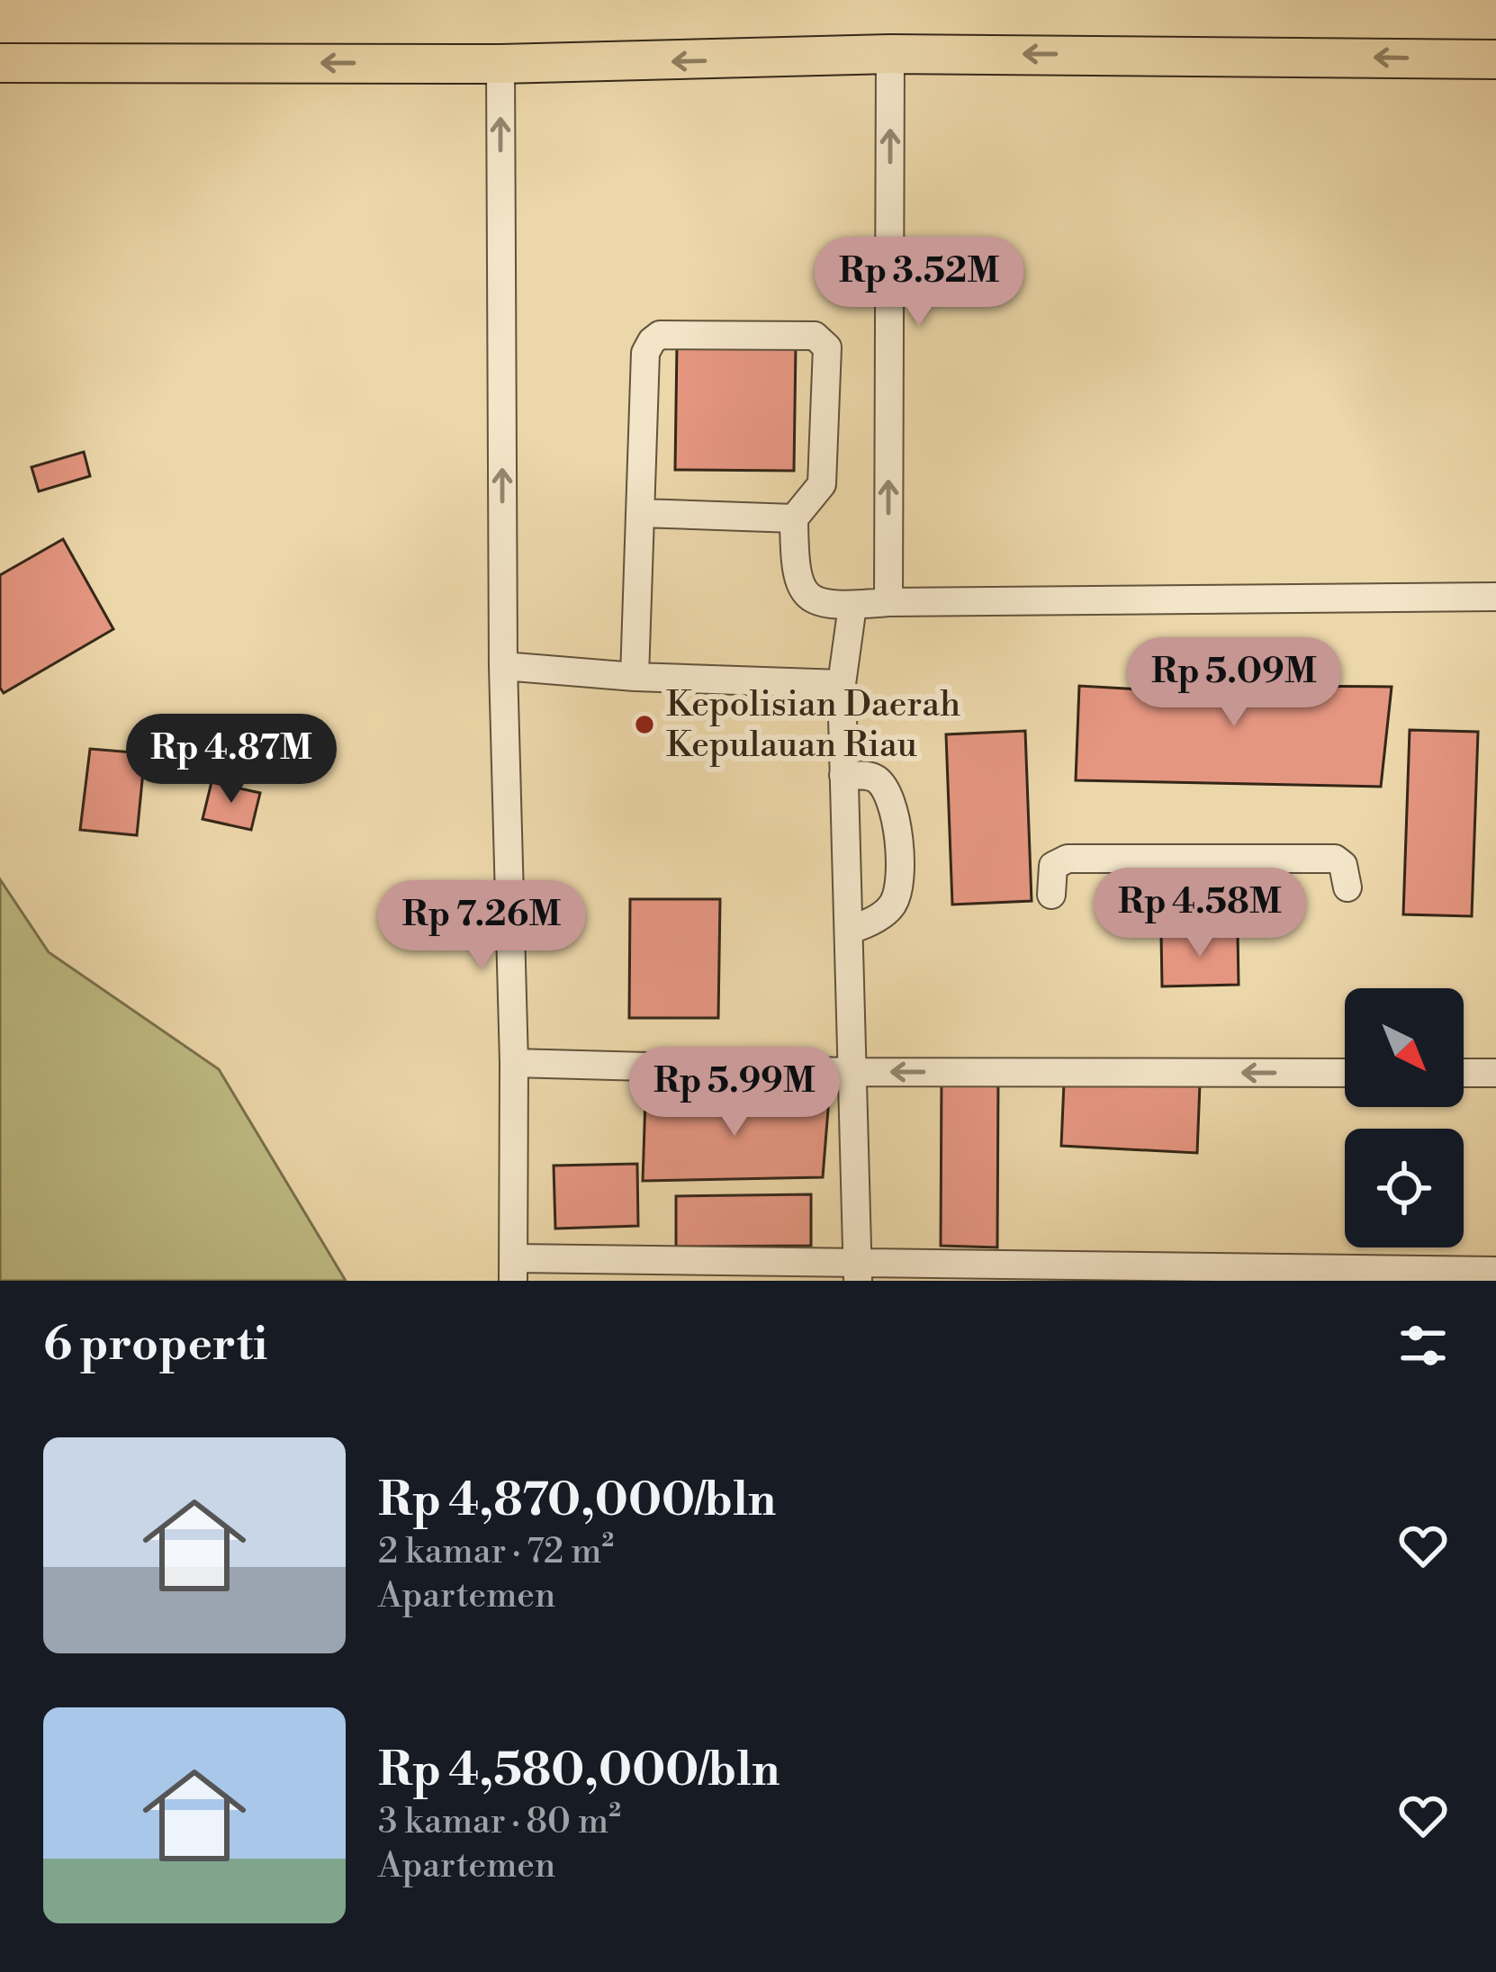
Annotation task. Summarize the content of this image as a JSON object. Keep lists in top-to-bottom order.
{
  "places": ["Kepolisian Daerah Kepulauan Riau"],
  "north": "bottom right",
  "page": {
    "price": [
      "Rp 3.52M",
      "Rp 5.09M",
      "Rp 4.87M",
      "Rp 4.58M",
      "Rp 7.26M",
      "Rp 5.99M"
    ],
    "heading": "6 properti",
    "list": [
      {
        "name": "Rp 4,870,000/bln",
        "note": "2 kamar · 72 m² · Apartemen"
      },
      {
        "name": "Rp 4,580,000/bln",
        "note": "3 kamar · 80 m² · Apartemen"
      }
    ]
  }
}
